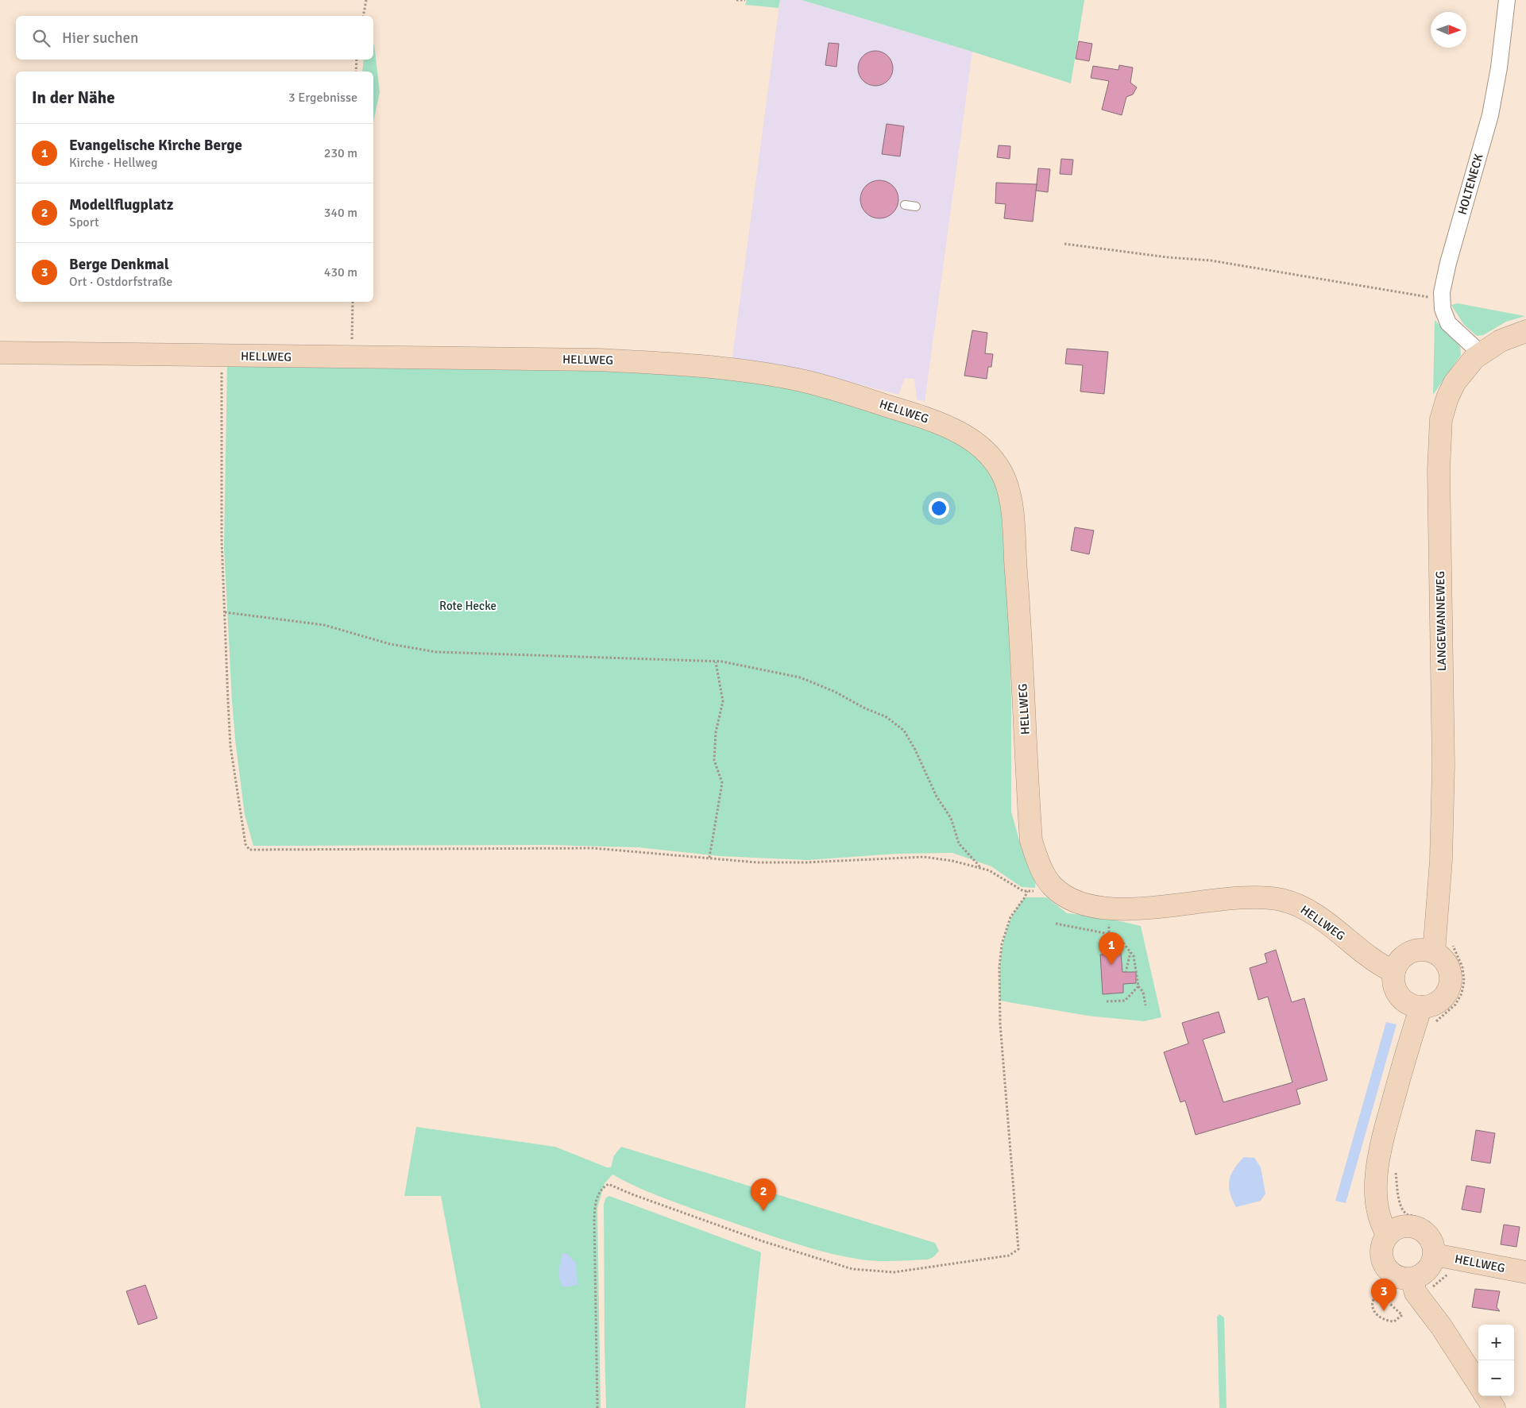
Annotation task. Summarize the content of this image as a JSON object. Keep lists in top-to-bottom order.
{
  "streets": {
    "street": ["HOLTENECK", "HELLWEG", "LANGEWANNEWEG"]
  },
  "crossings": [
    ["HOLTENECK", "LANGEWANNEWEG"],
    ["HELLWEG", "LANGEWANNEWEG"]
  ],
  "parks": ["Rote Hecke"],
  "north": "right",
  "page": {
    "search": "Hier suchen",
    "heading": ["In der Nähe", "3 Ergebnisse"],
    "list": [
      {
        "mark": "1",
        "name": "Evangelische Kirche Berge",
        "note": "Kirche · Hellweg",
        "value": "230 m"
      },
      {
        "mark": "2",
        "name": "Modellflugplatz",
        "note": "Sport",
        "value": "340 m"
      },
      {
        "mark": "3",
        "name": "Berge Denkmal",
        "note": "Ort · Ostdorfstraße",
        "value": "430 m"
      }
    ],
    "pins": ["1", "2", "3"],
    "map_buttons": ["+", "−"]
  }
}
